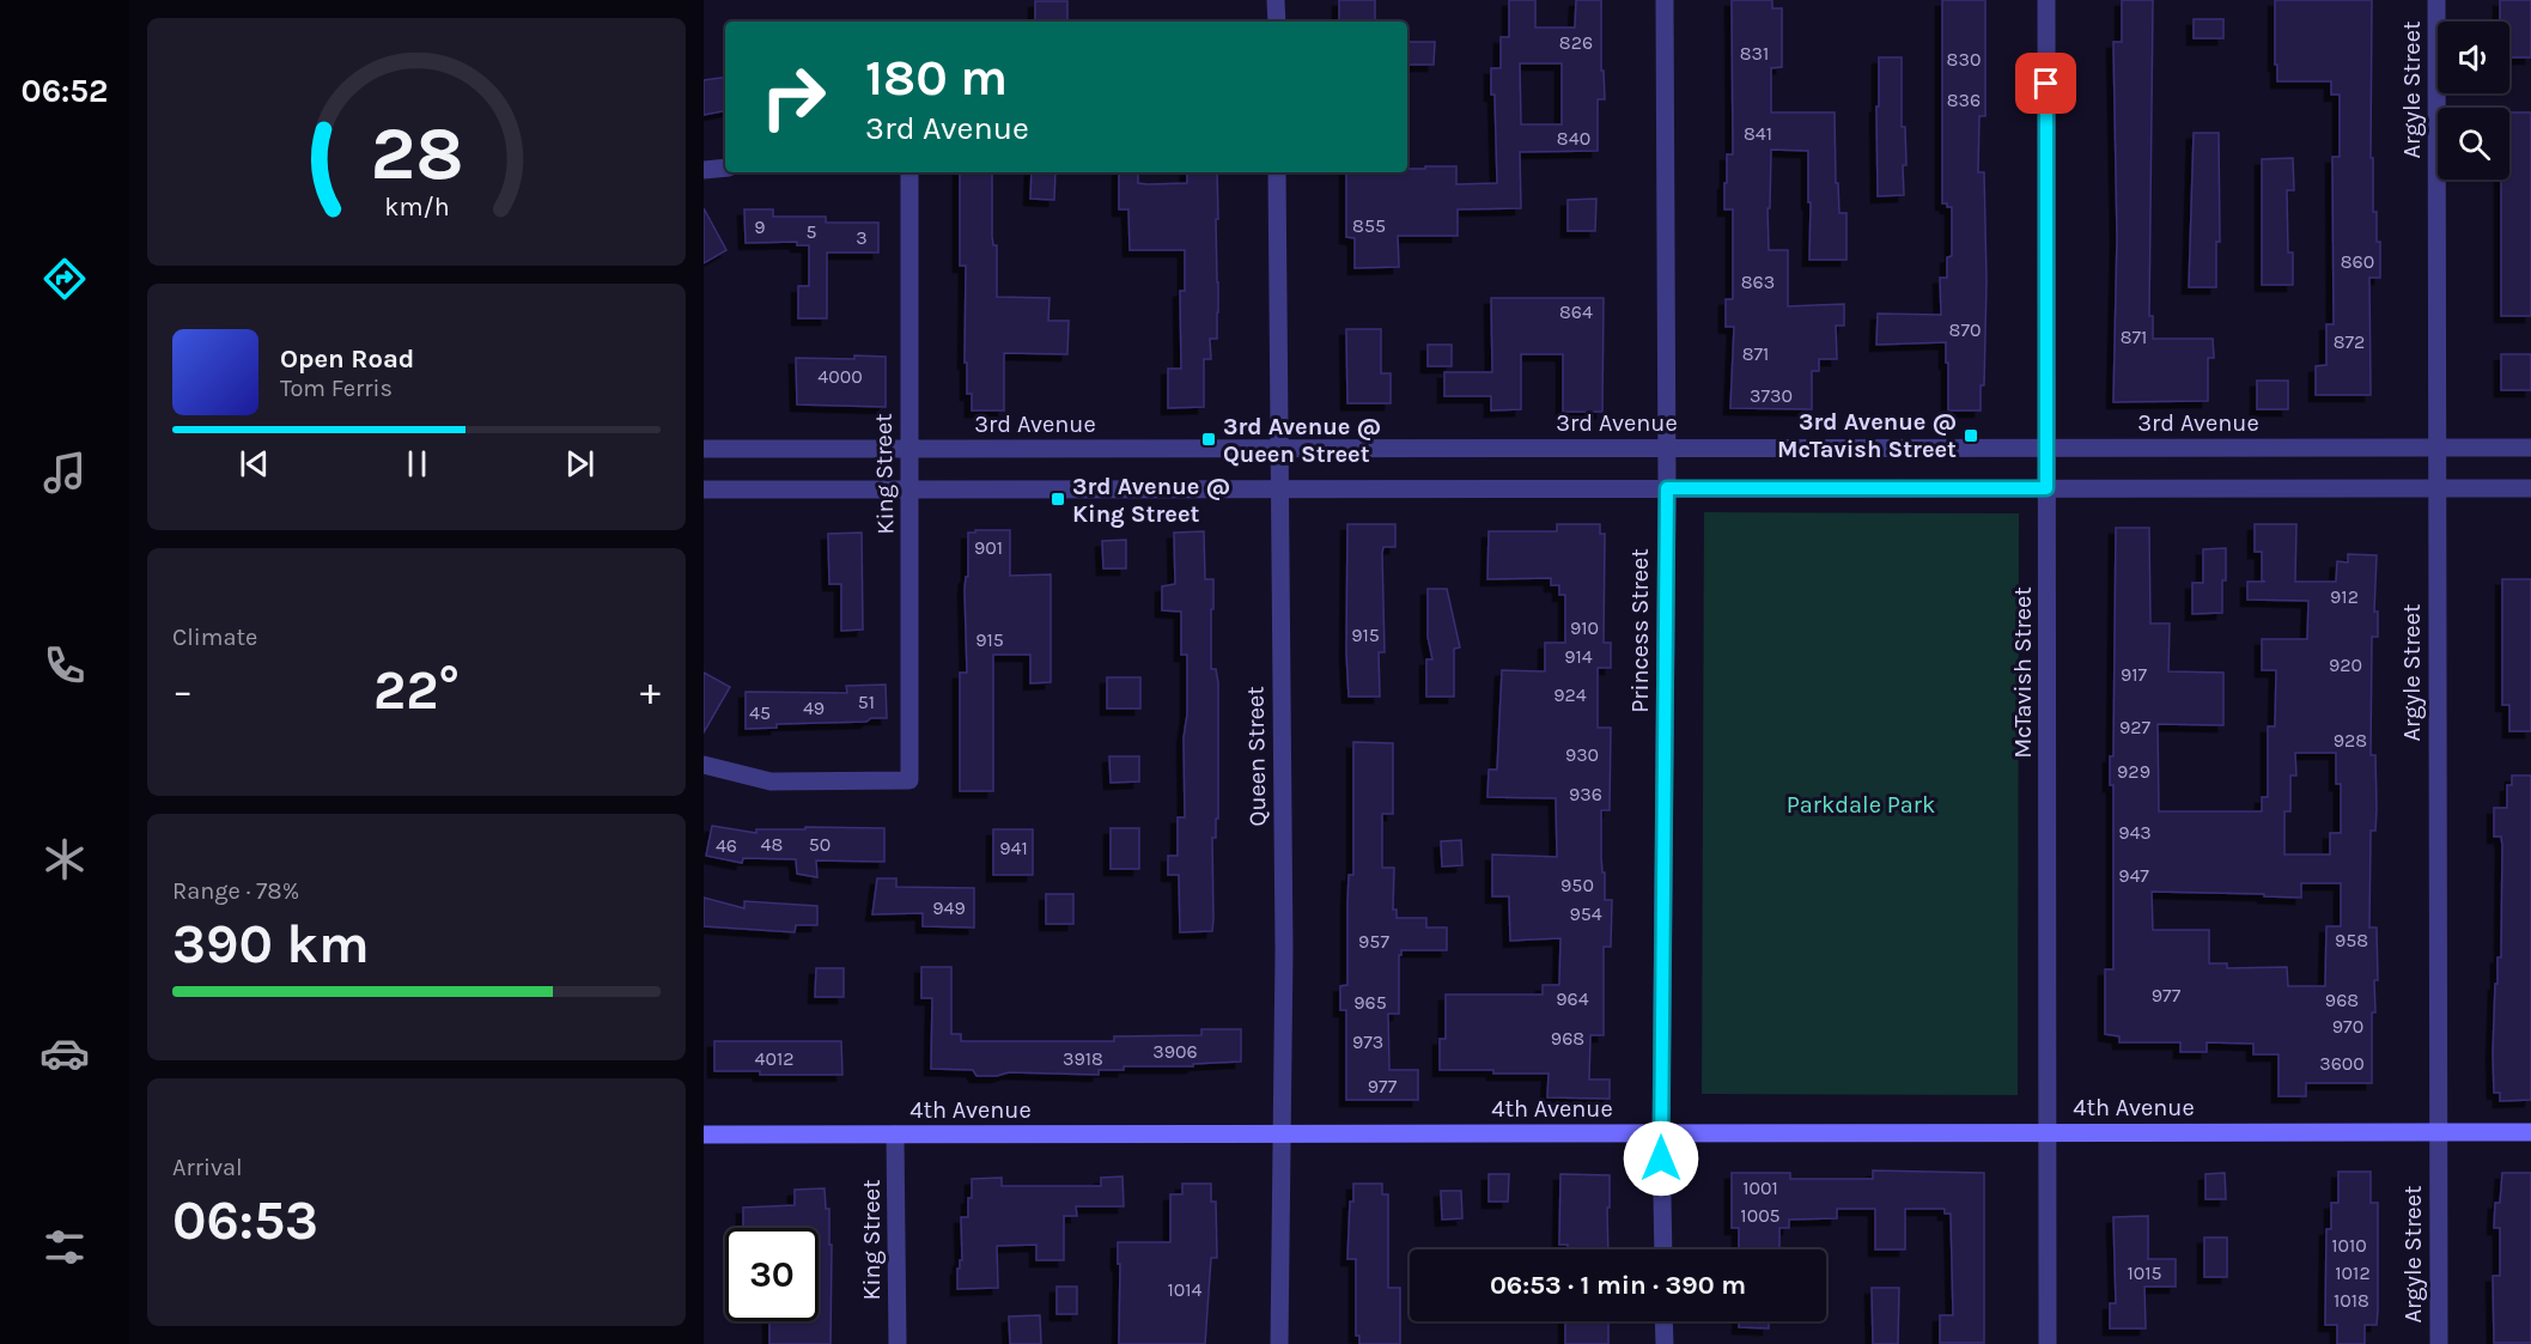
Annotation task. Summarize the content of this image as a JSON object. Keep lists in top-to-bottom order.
{
  "streets": {
    "street": [
      "Argyle Street",
      "3rd Avenue",
      "King Street",
      "Princess Street",
      "McTavish Street",
      "Queen Street",
      "4th Avenue"
    ]
  },
  "crossings": [
    ["Argyle Street", "3rd Avenue"],
    ["Argyle Street", "4th Avenue"],
    ["3rd Avenue", "King Street"],
    ["3rd Avenue", "Princess Street"],
    ["3rd Avenue", "McTavish Street"],
    ["3rd Avenue", "Queen Street"],
    ["King Street", "4th Avenue"],
    ["Princess Street", "4th Avenue"],
    ["McTavish Street", "4th Avenue"],
    ["Queen Street", "4th Avenue"]
  ],
  "parks": ["Parkdale Park"],
  "places": {
    "transit": ["3rd Avenue @ McTavish Street", "3rd Avenue @ Queen Street", "3rd Avenue @ King Street"]
  },
  "house_numbers": [
    "826",
    "831",
    "830",
    "836",
    "841",
    "840",
    "855",
    "9",
    "5",
    "3",
    "860",
    "863",
    "864",
    "870",
    "871",
    "872",
    "871",
    "4000",
    "3730",
    "901",
    "912",
    "910",
    "915",
    "915",
    "914",
    "920",
    "917",
    "924",
    "51",
    "49",
    "45",
    "927",
    "928",
    "930",
    "929",
    "936",
    "943",
    "48",
    "50",
    "46",
    "941",
    "947",
    "950",
    "949",
    "954",
    "958",
    "957",
    "977",
    "964",
    "968",
    "965",
    "970",
    "968",
    "973",
    "3906",
    "4012",
    "3918",
    "3600",
    "977",
    "1001",
    "1005",
    "1010",
    "1015",
    "1012",
    "1014",
    "1018"
  ],
  "page": {
    "tabs": "06:52",
    "turn": ["180 m", "3rd Avenue"],
    "song": ["Open Road", "Tom Ferris"],
    "tile": [
      "Climate",
      ["Range · 78%", "390 km"],
      ["Arrival", "06:53"]
    ],
    "heat": ["−", "22°", "+"],
    "limit": "30",
    "trip": "06:53 · 1 min · 390 m",
    "gauge": ["28", "km/h"]
  }
}
